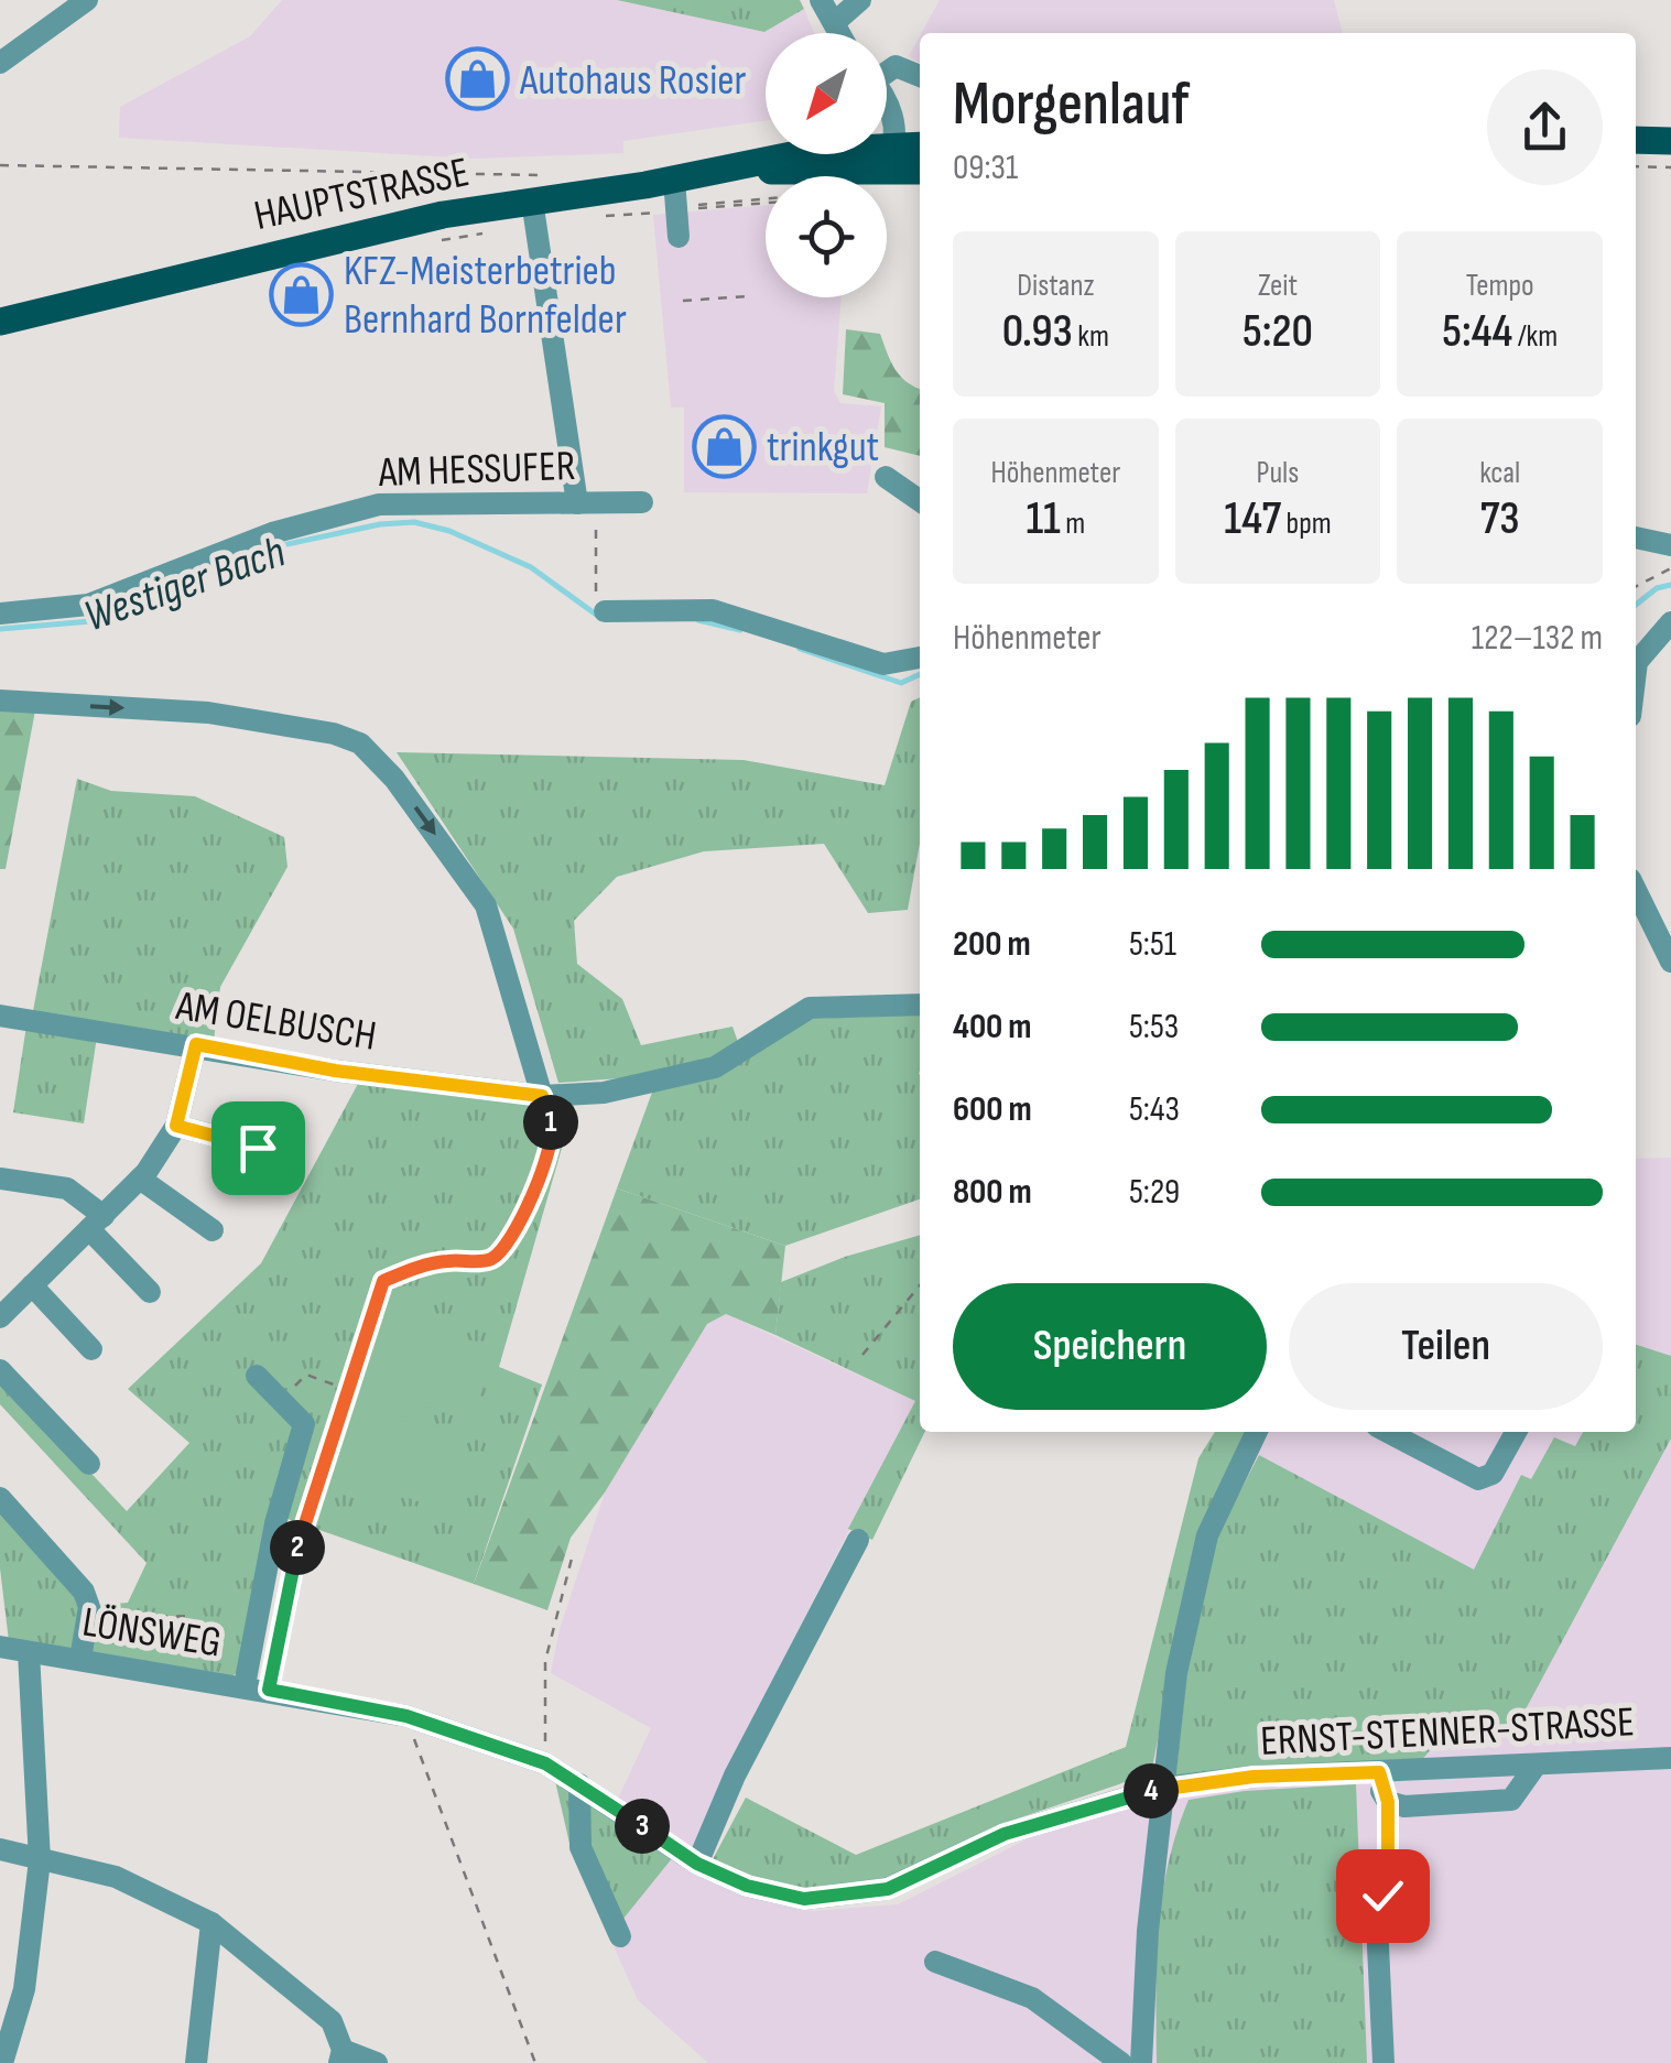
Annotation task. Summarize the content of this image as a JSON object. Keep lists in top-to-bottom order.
{
  "streets": {
    "main road": ["HAUPTSTRASSE"],
    "street": [
      "AM HESSUFER",
      "AM OELBUSCH",
      "LÖNSWEG",
      "ERNST-STENNER-STRASSE"
    ]
  },
  "crossings": [
    ["LÖNSWEG", "ERNST-STENNER-STRASSE"]
  ],
  "water": ["Westiger Bach"],
  "places": {
    "shop": ["Autohaus Rosier", "KFZ-Meisterbetrieb Bernhard Bornfelder", "trinkgut"]
  },
  "north": "bottom left",
  "page": {
    "heading": ["Morgenlauf", "09:31"],
    "stats": [
      ["Distanz", "0.93 km"],
      ["Zeit", "5:20"],
      ["Tempo", "5:44 /km"],
      ["Höhenmeter", "11 m"],
      ["Puls", "147 bpm"],
      ["kcal", "73"]
    ],
    "chart": ["Höhenmeter", "122–132 m"],
    "list": [
      {
        "name": "200 m",
        "note": "5:51"
      },
      {
        "name": "400 m",
        "note": "5:53"
      },
      {
        "name": "600 m",
        "note": "5:43"
      },
      {
        "name": "800 m",
        "note": "5:29"
      }
    ],
    "pins": [
      "1",
      "2",
      "4",
      "3"
    ],
    "buttons": ["Speichern", "Teilen"]
  }
}
